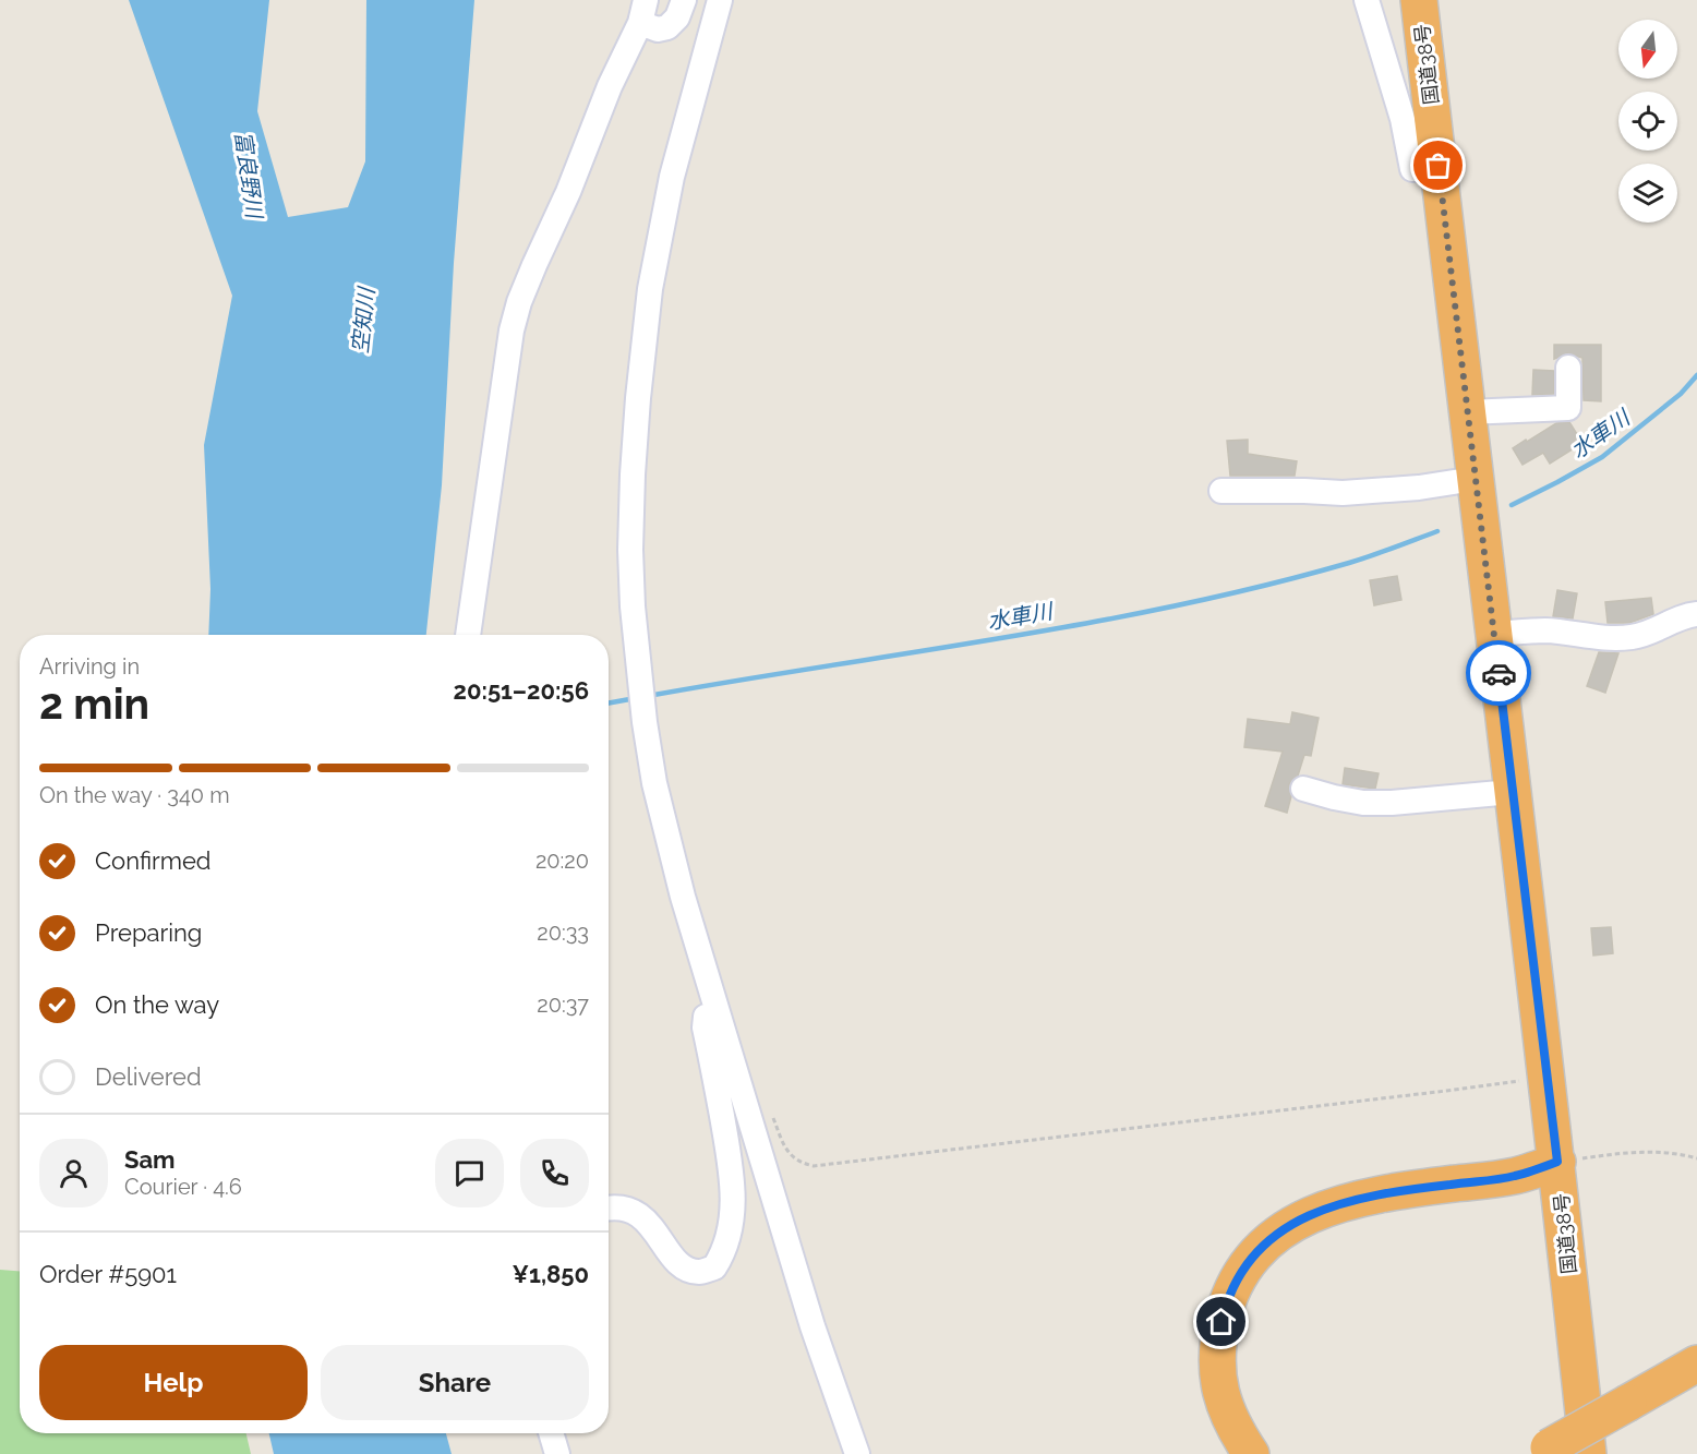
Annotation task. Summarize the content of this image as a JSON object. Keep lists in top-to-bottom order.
{
  "streets": {
    "highway": ["国道38号"]
  },
  "water": ["富良野川", "空知川", "水車川"],
  "north": "bottom",
  "page": {
    "heading": ["2 min", "Arriving in", "20:51–20:56"],
    "panel": [
      "Sam",
      "Courier · 4.6",
      "Order #5901",
      "¥1,850"
    ],
    "bar": "On the way · 340 m",
    "list": [
      ["Confirmed", "20:20"],
      ["Preparing", "20:33"],
      ["On the way", "20:37"],
      "Delivered"
    ],
    "buttons": ["Help", "Share"]
  }
}
